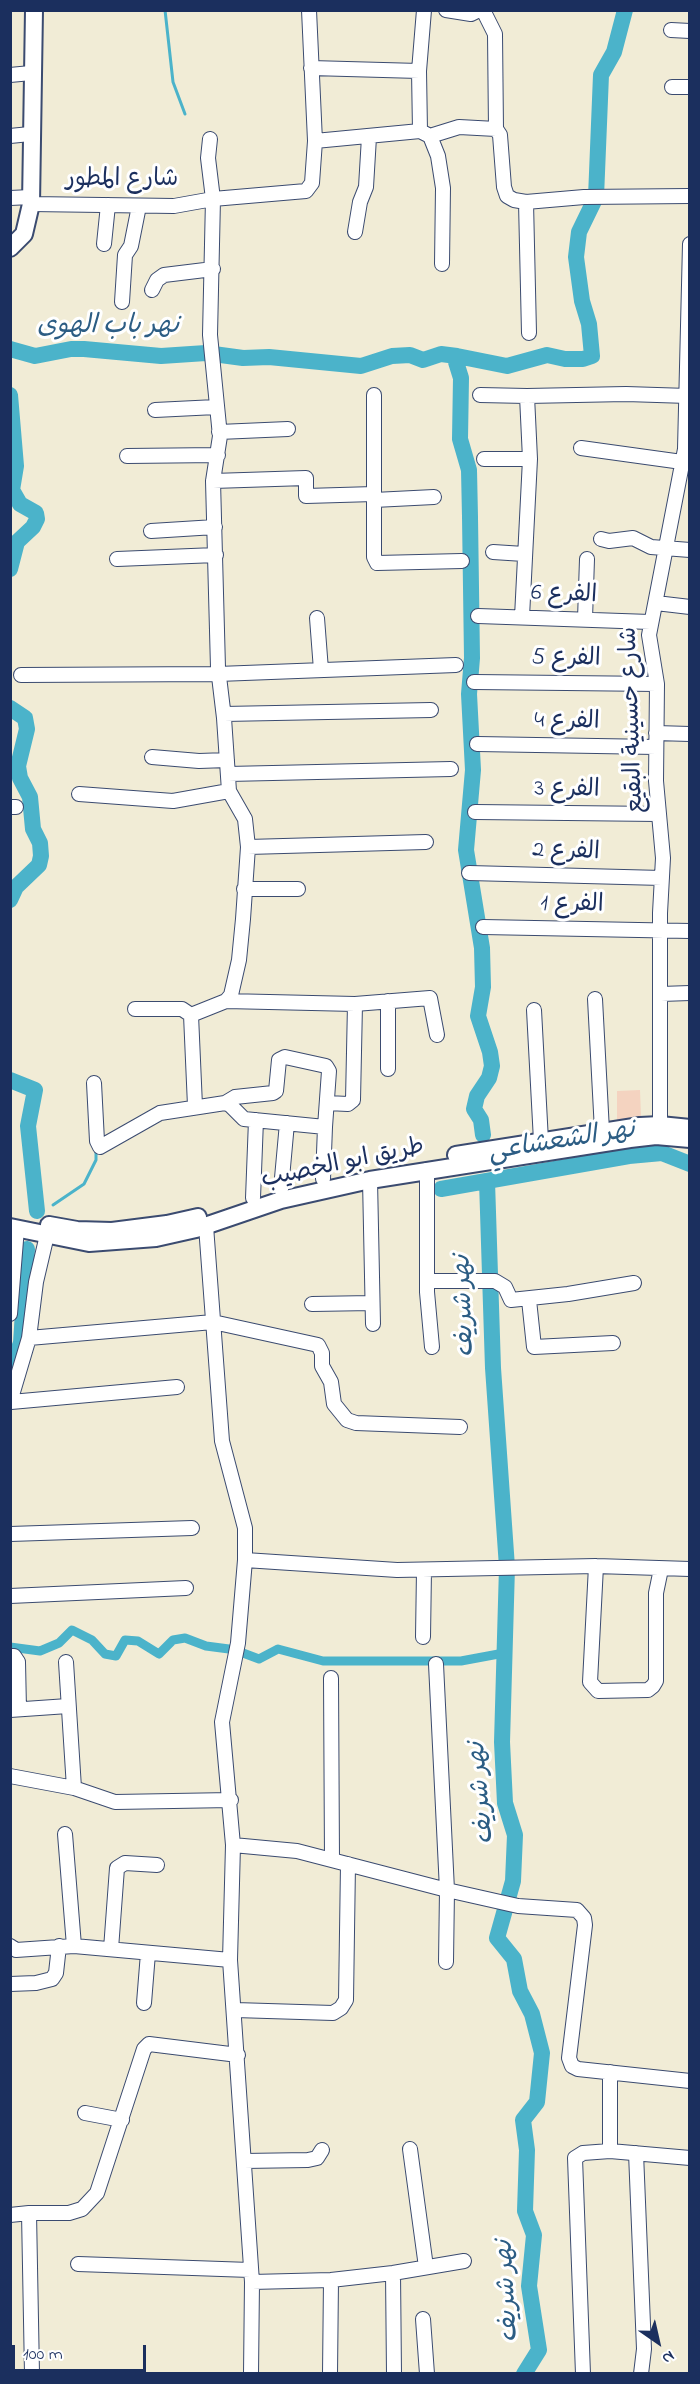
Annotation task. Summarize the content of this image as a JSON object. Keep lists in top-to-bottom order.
{
  "streets": {
    "main road": ["طريق ابو الخصيب"],
    "street": [
      "شارع المطور",
      "الفرع 6",
      "الفرع 5",
      "شارع حسينية البقيع",
      "الفرع 4",
      "الفرع 3",
      "الفرع 2",
      "الفرع 1"
    ]
  },
  "crossings": [
    ["الفرع 6", "شارع حسينية البقيع"],
    ["الفرع 5", "شارع حسينية البقيع"],
    ["شارع حسينية البقيع", "الفرع 4"],
    ["شارع حسينية البقيع", "الفرع 3"],
    ["شارع حسينية البقيع", "الفرع 2"],
    ["شارع حسينية البقيع", "الفرع 1"],
    ["شارع حسينية البقيع", "طريق ابو الخصيب"]
  ],
  "water": ["نهر باب الهوى", "نهر الشعشاعي", "نهر شريف"],
  "scale_bar": "100 m",
  "north": "bottom right"
}
